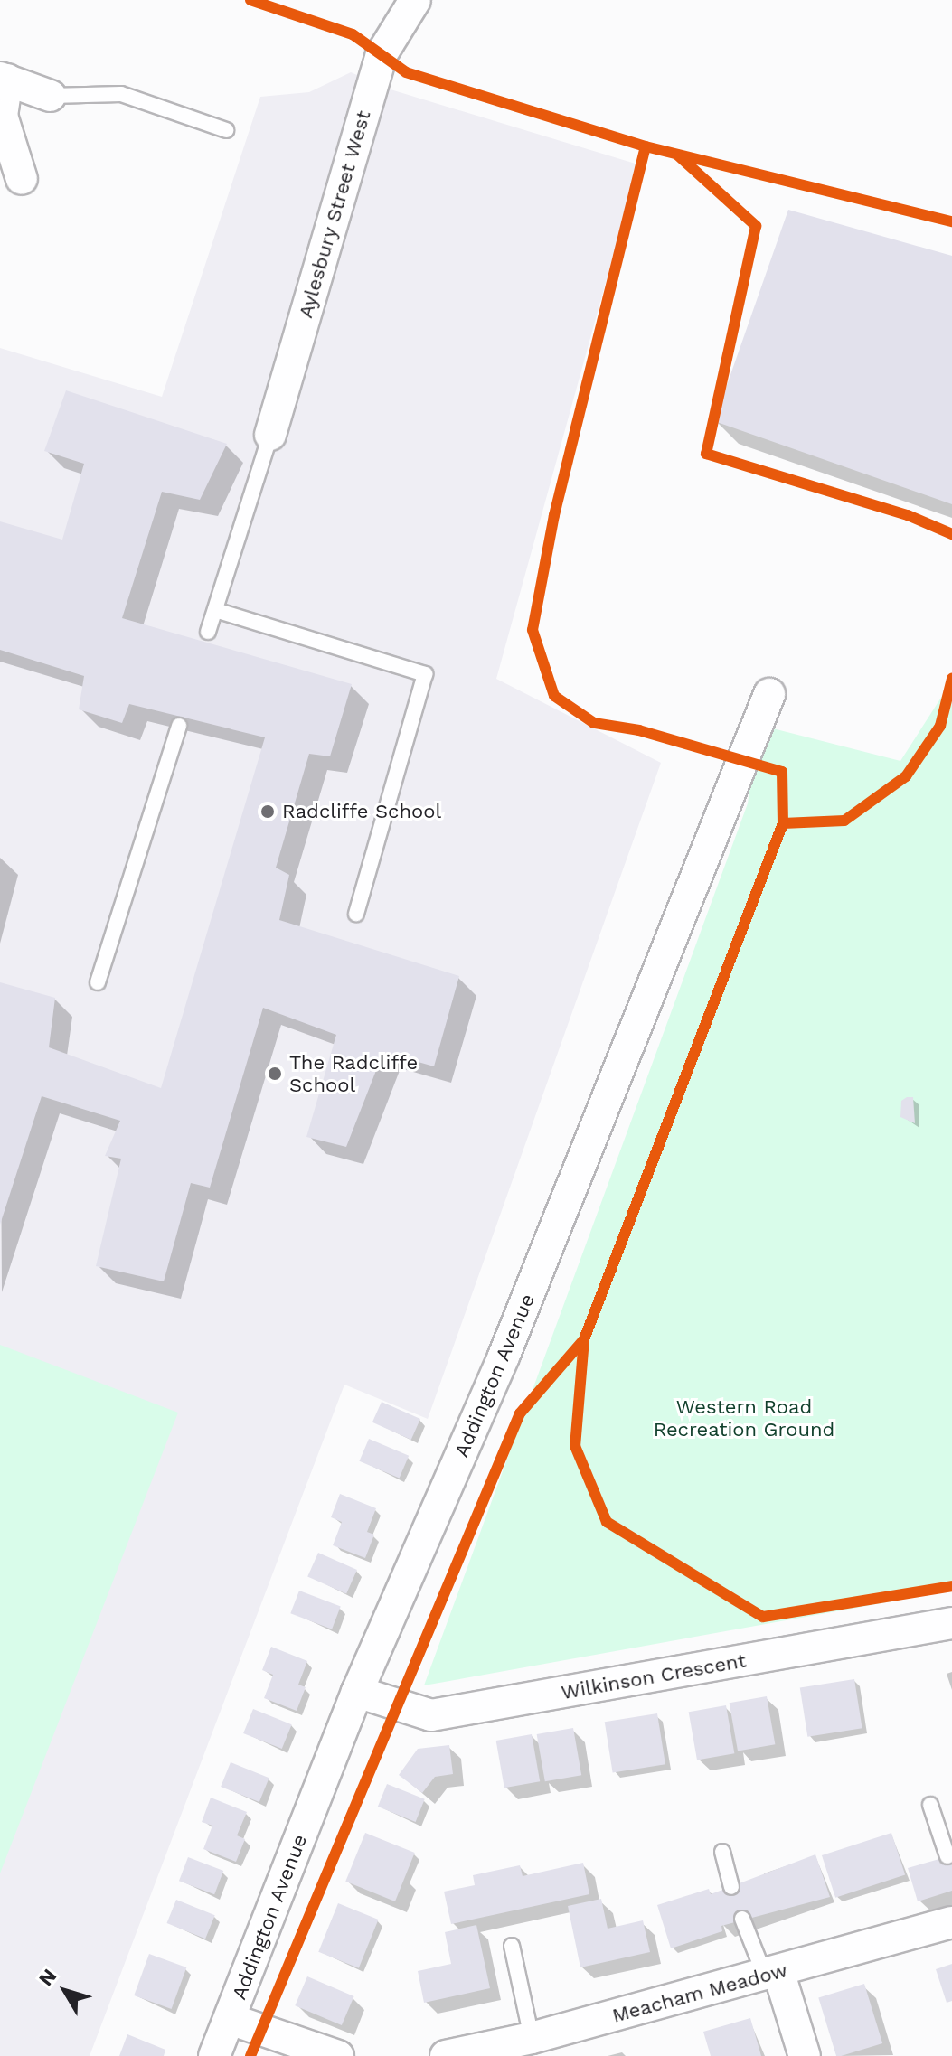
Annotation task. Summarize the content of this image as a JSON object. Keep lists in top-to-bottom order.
{
  "streets": {
    "street": [
      "Aylesbury Street West",
      "Addington Avenue",
      "Wilkinson Crescent",
      "Meacham Meadow"
    ]
  },
  "crossings": [
    ["Addington Avenue", "Wilkinson Crescent"]
  ],
  "parks": ["Western Road Recreation Ground"],
  "places": ["Radcliffe School", "The Radcliffe School"],
  "north": "top left"
}
